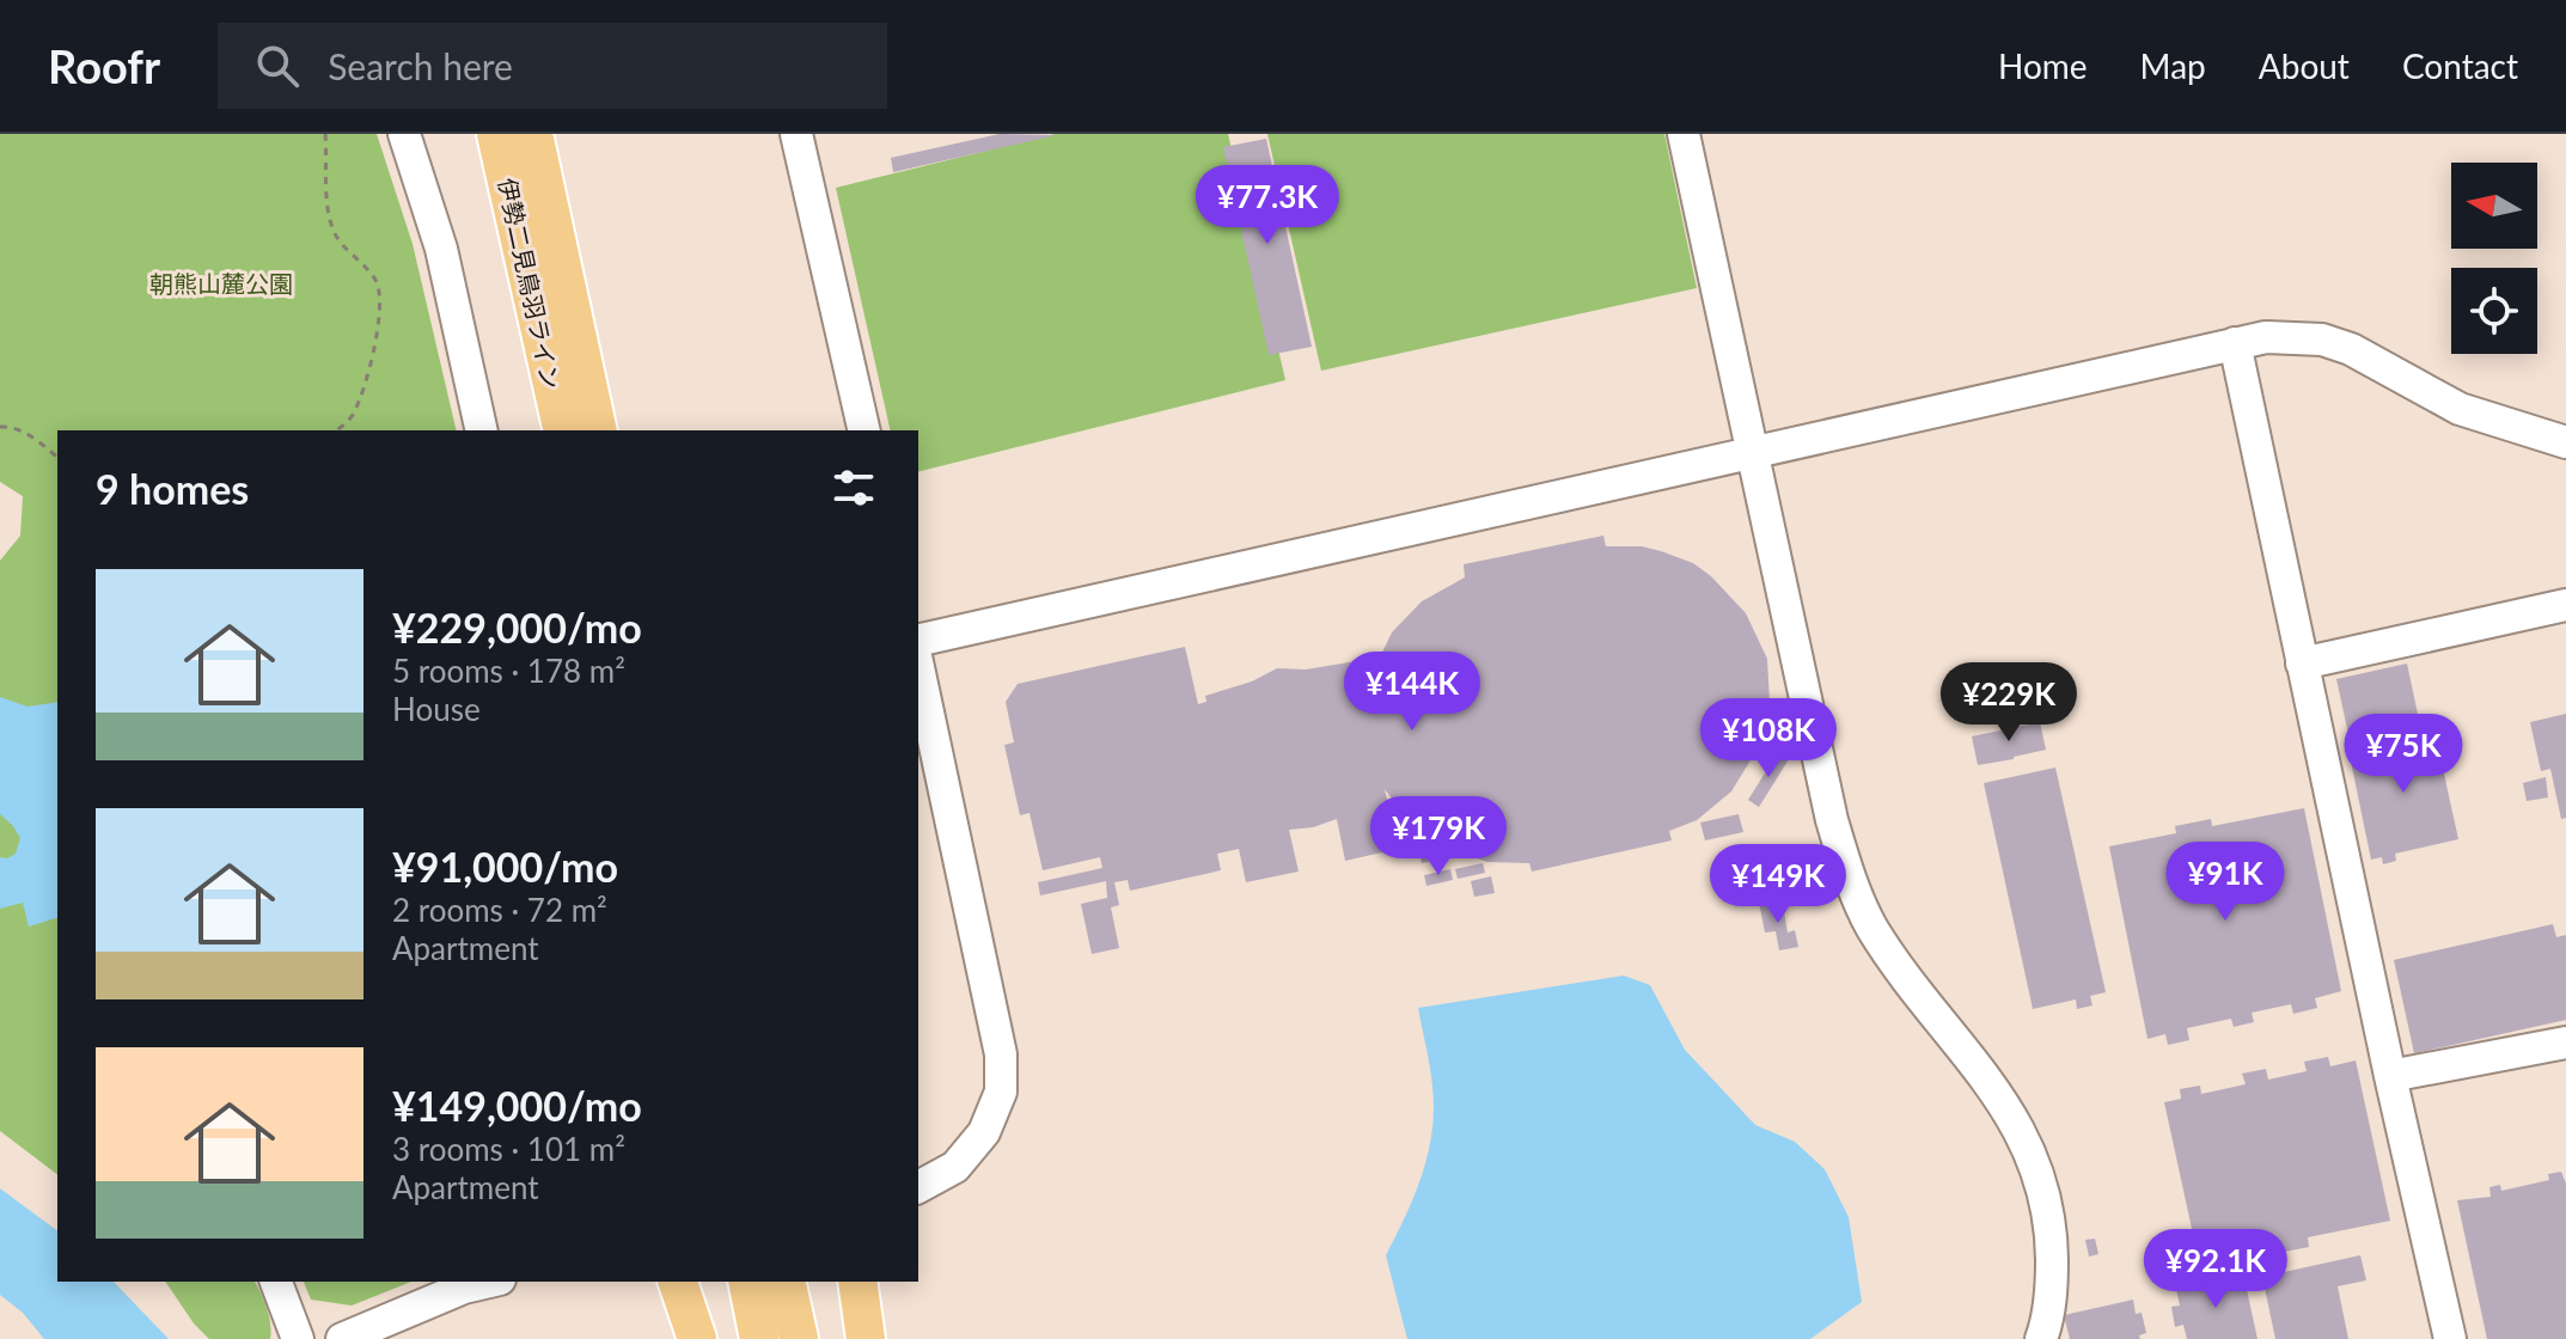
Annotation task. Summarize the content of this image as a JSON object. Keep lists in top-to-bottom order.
{
  "streets": {
    "main road": ["伊勢二見鳥羽ライン"]
  },
  "parks": ["朝熊山麓公園"],
  "north": "left",
  "page": {
    "header": "Roofr",
    "search": "Search here",
    "nav": [
      "Home",
      "Map",
      "About",
      "Contact"
    ],
    "price": [
      "¥77.3K",
      "¥144K",
      "¥229K",
      "¥108K",
      "¥75K",
      "¥179K",
      "¥91K",
      "¥149K",
      "¥92.1K"
    ],
    "heading": "9 homes",
    "list": [
      {
        "name": "¥229,000/mo",
        "note": "5 rooms · 178 m² · House"
      },
      {
        "name": "¥91,000/mo",
        "note": "2 rooms · 72 m² · Apartment"
      },
      {
        "name": "¥149,000/mo",
        "note": "3 rooms · 101 m² · Apartment"
      }
    ]
  }
}
